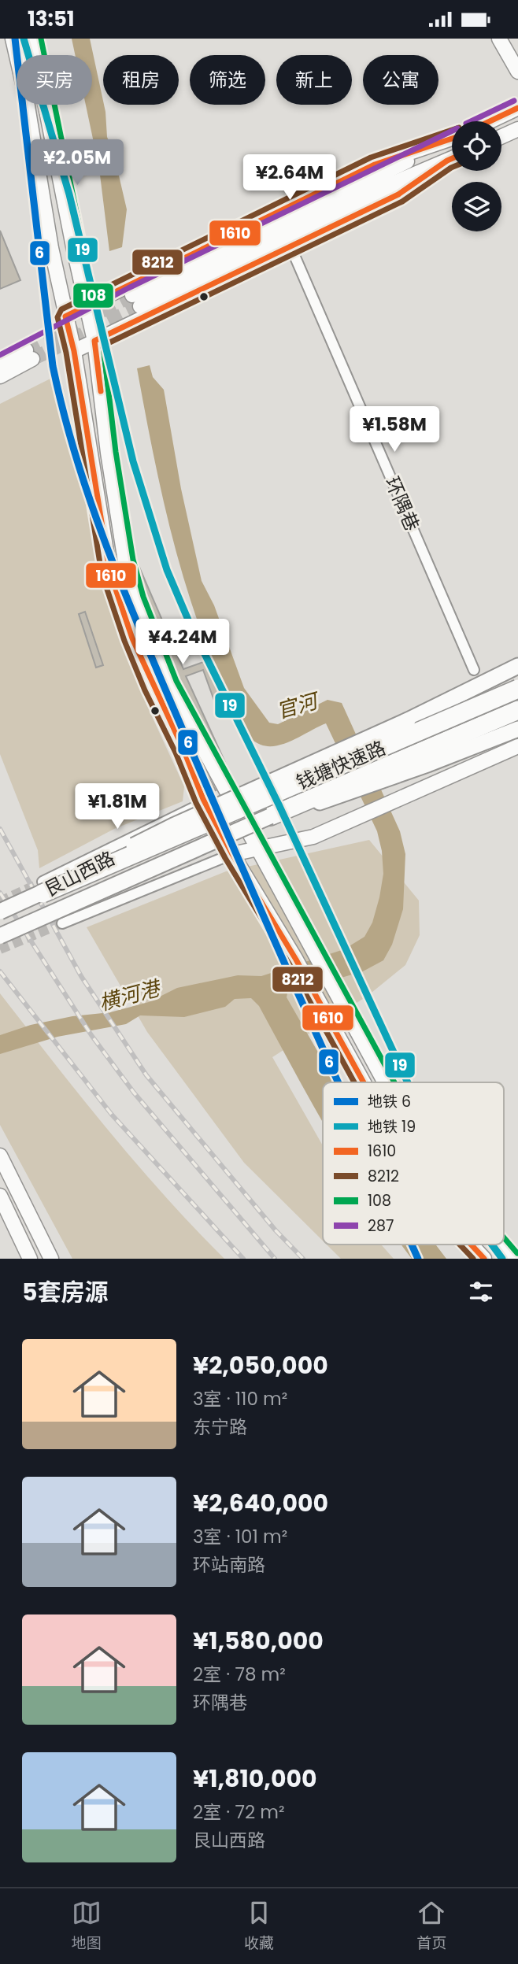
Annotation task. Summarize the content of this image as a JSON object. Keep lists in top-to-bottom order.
{
  "streets": {
    "highway": ["钱塘快速路"],
    "main road": ["艮山西路"],
    "street": ["环隅巷"]
  },
  "crossings": [
    ["钱塘快速路", "艮山西路"]
  ],
  "water": ["官河", "横河港"],
  "lines": [
    "metro line 6",
    "metro line 19",
    "transit line 108",
    "transit line 287",
    "transit line 1610",
    "transit line 8212"
  ],
  "legend": [
    "地铁 6",
    "地铁 19",
    "1610",
    "8212",
    "108",
    "287"
  ],
  "page": {
    "status": "13:51",
    "chip": [
      "买房",
      "租房",
      "筛选",
      "新上",
      "公寓"
    ],
    "price": [
      "¥2.05M",
      "¥2.64M",
      "¥1.58M",
      "¥4.24M",
      "¥1.81M"
    ],
    "heading": "5套房源",
    "list": [
      {
        "name": "¥2,050,000",
        "note": "3室 · 110 m² · 东宁路"
      },
      {
        "name": "¥2,640,000",
        "note": "3室 · 101 m² · 环站南路"
      },
      {
        "name": "¥1,580,000",
        "note": "2室 · 78 m² · 环隅巷"
      },
      {
        "name": "¥1,810,000",
        "note": "2室 · 72 m² · 艮山西路"
      }
    ],
    "tabs": ["地图", "收藏", "首页"]
  }
}
